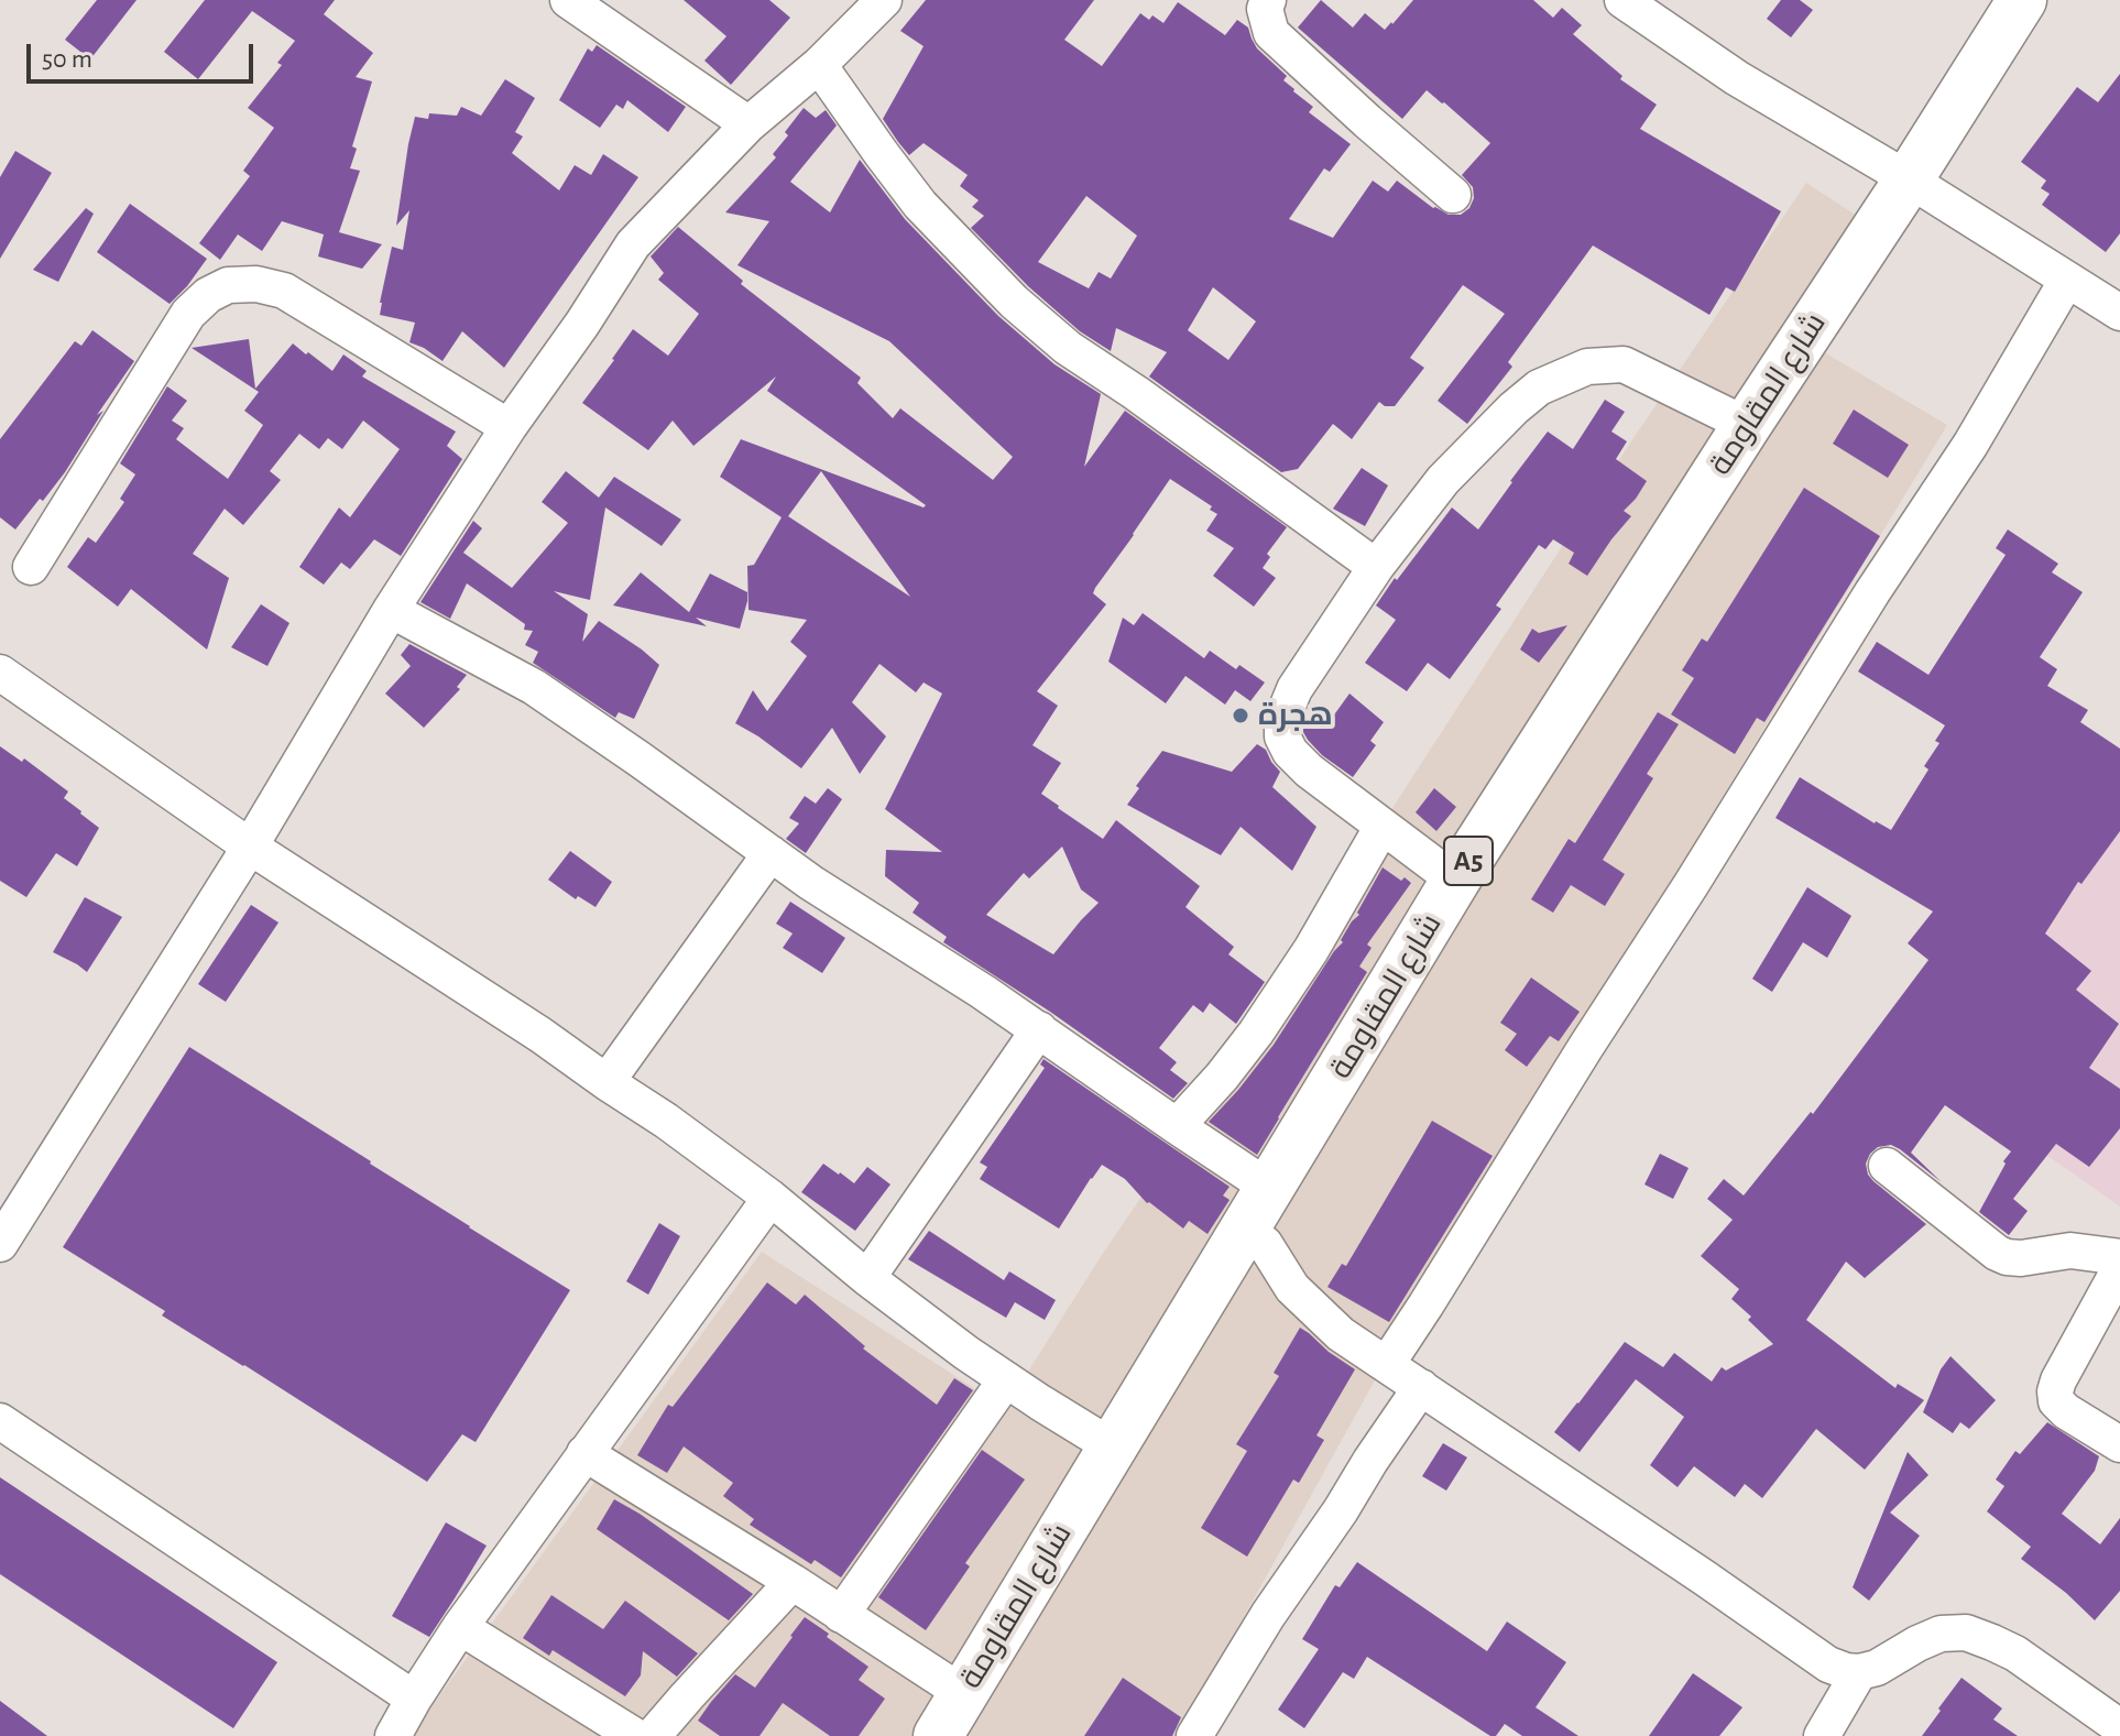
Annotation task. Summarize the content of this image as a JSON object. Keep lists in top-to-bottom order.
{
  "streets": {
    "highway": ["شارع المقاومة", "A5"]
  },
  "places": ["هجرة"],
  "scale_bar": "50 m"
}
